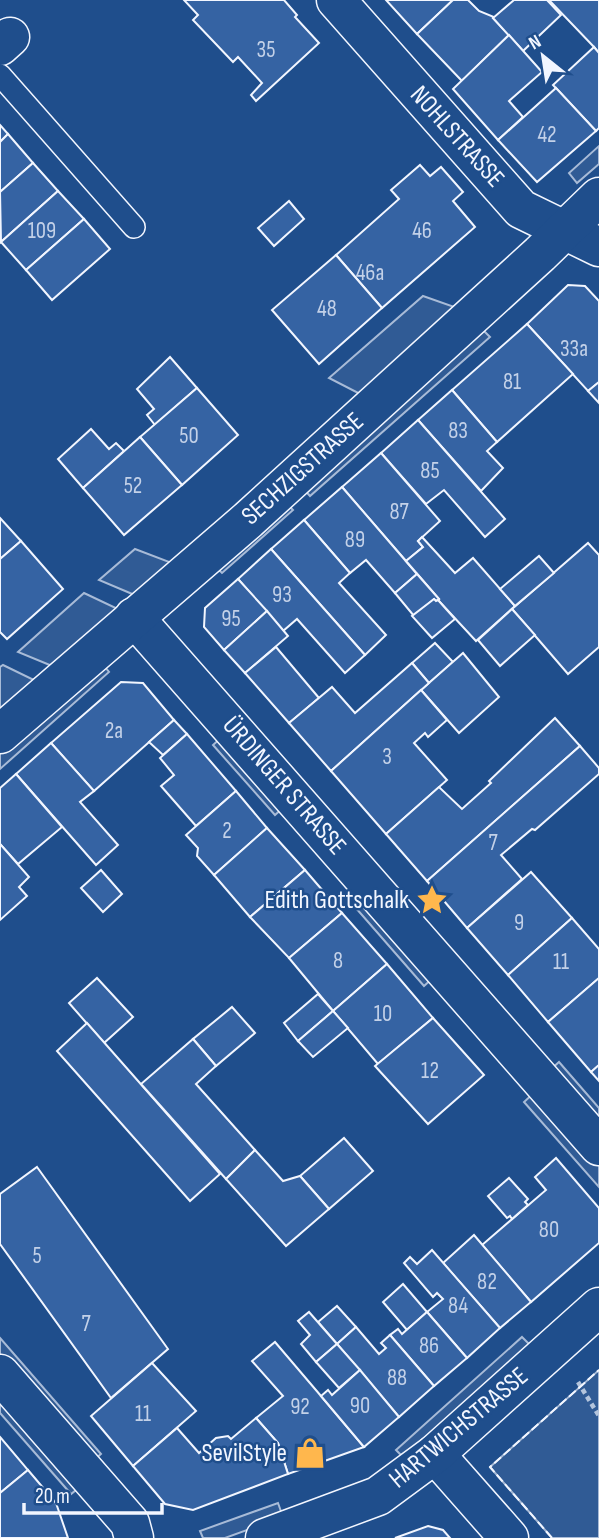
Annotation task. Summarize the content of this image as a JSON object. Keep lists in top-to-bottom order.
{
  "streets": {
    "street": [
      "NOHLSTRASSE",
      "SECHZIGSTRASSE",
      "ÜRDINGER STRASSE",
      "HARTWICHSTRASSE"
    ]
  },
  "crossings": [
    ["NOHLSTRASSE", "SECHZIGSTRASSE"],
    ["SECHZIGSTRASSE", "ÜRDINGER STRASSE"]
  ],
  "places": {
    "place": ["Edith Gottschalk"],
    "shop": ["SevilStyle"]
  },
  "house_numbers": [
    "35",
    "42",
    "109",
    "46",
    "46a",
    "48",
    "33a",
    "81",
    "83",
    "50",
    "85",
    "52",
    "87",
    "89",
    "93",
    "95",
    "2a",
    "3",
    "2",
    "7",
    "9",
    "8",
    "11",
    "10",
    "12",
    "80",
    "5",
    "82",
    "84",
    "7",
    "86",
    "88",
    "90",
    "92",
    "11"
  ],
  "scale_bar": "20 m",
  "north": "top left"
}
